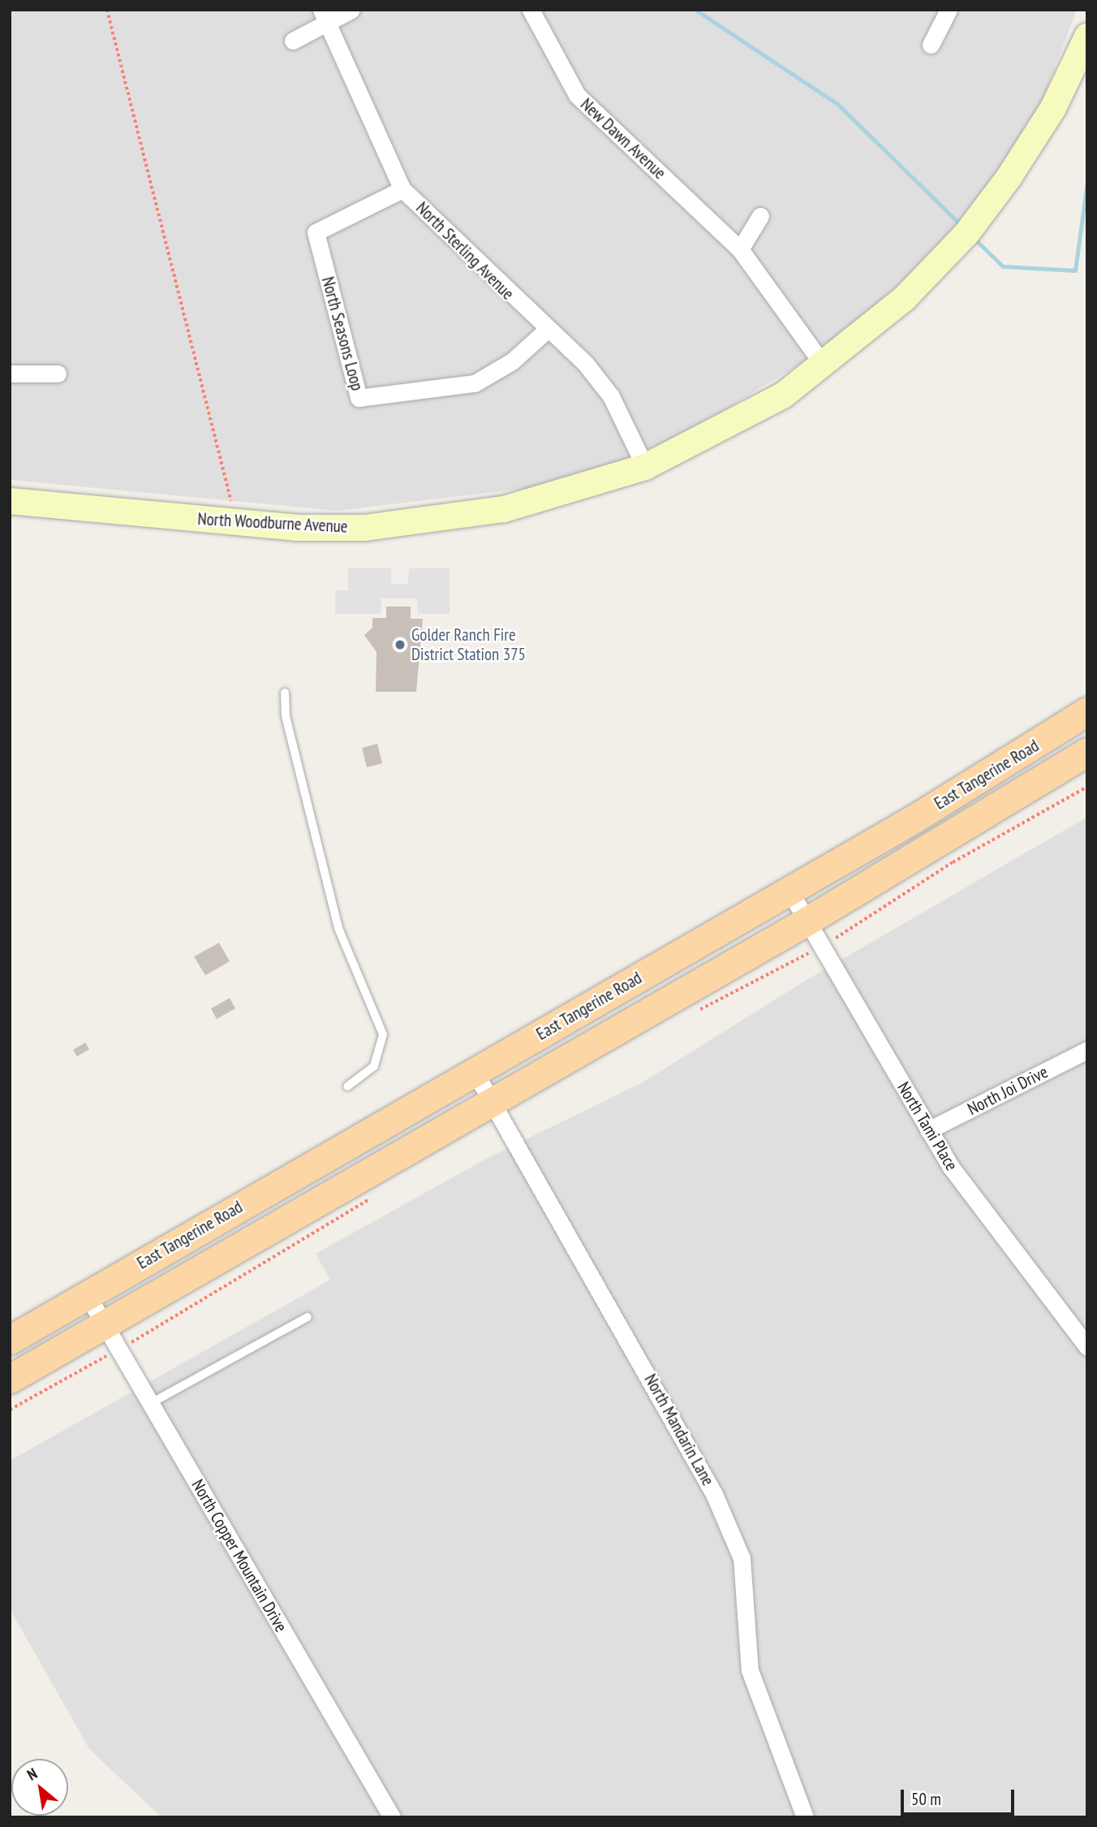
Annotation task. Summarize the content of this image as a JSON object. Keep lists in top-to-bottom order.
{
  "streets": {
    "main road": ["East Tangerine Road"],
    "street": [
      "New Dawn Avenue",
      "North Sterling Avenue",
      "North Seasons Loop",
      "North Woodburne Avenue",
      "North Joi Drive",
      "North Tami Place",
      "North Mandarin Lane",
      "North Copper Mountain Drive"
    ]
  },
  "crossings": [
    ["New Dawn Avenue", "North Woodburne Avenue"],
    ["North Sterling Avenue", "North Seasons Loop"],
    ["North Sterling Avenue", "North Woodburne Avenue"],
    ["East Tangerine Road", "North Tami Place"],
    ["East Tangerine Road", "North Mandarin Lane"],
    ["East Tangerine Road", "North Copper Mountain Drive"],
    ["North Joi Drive", "North Tami Place"]
  ],
  "places": ["Golder Ranch Fire District Station 375"],
  "scale_bar": "50 m",
  "north": "top left"
}
